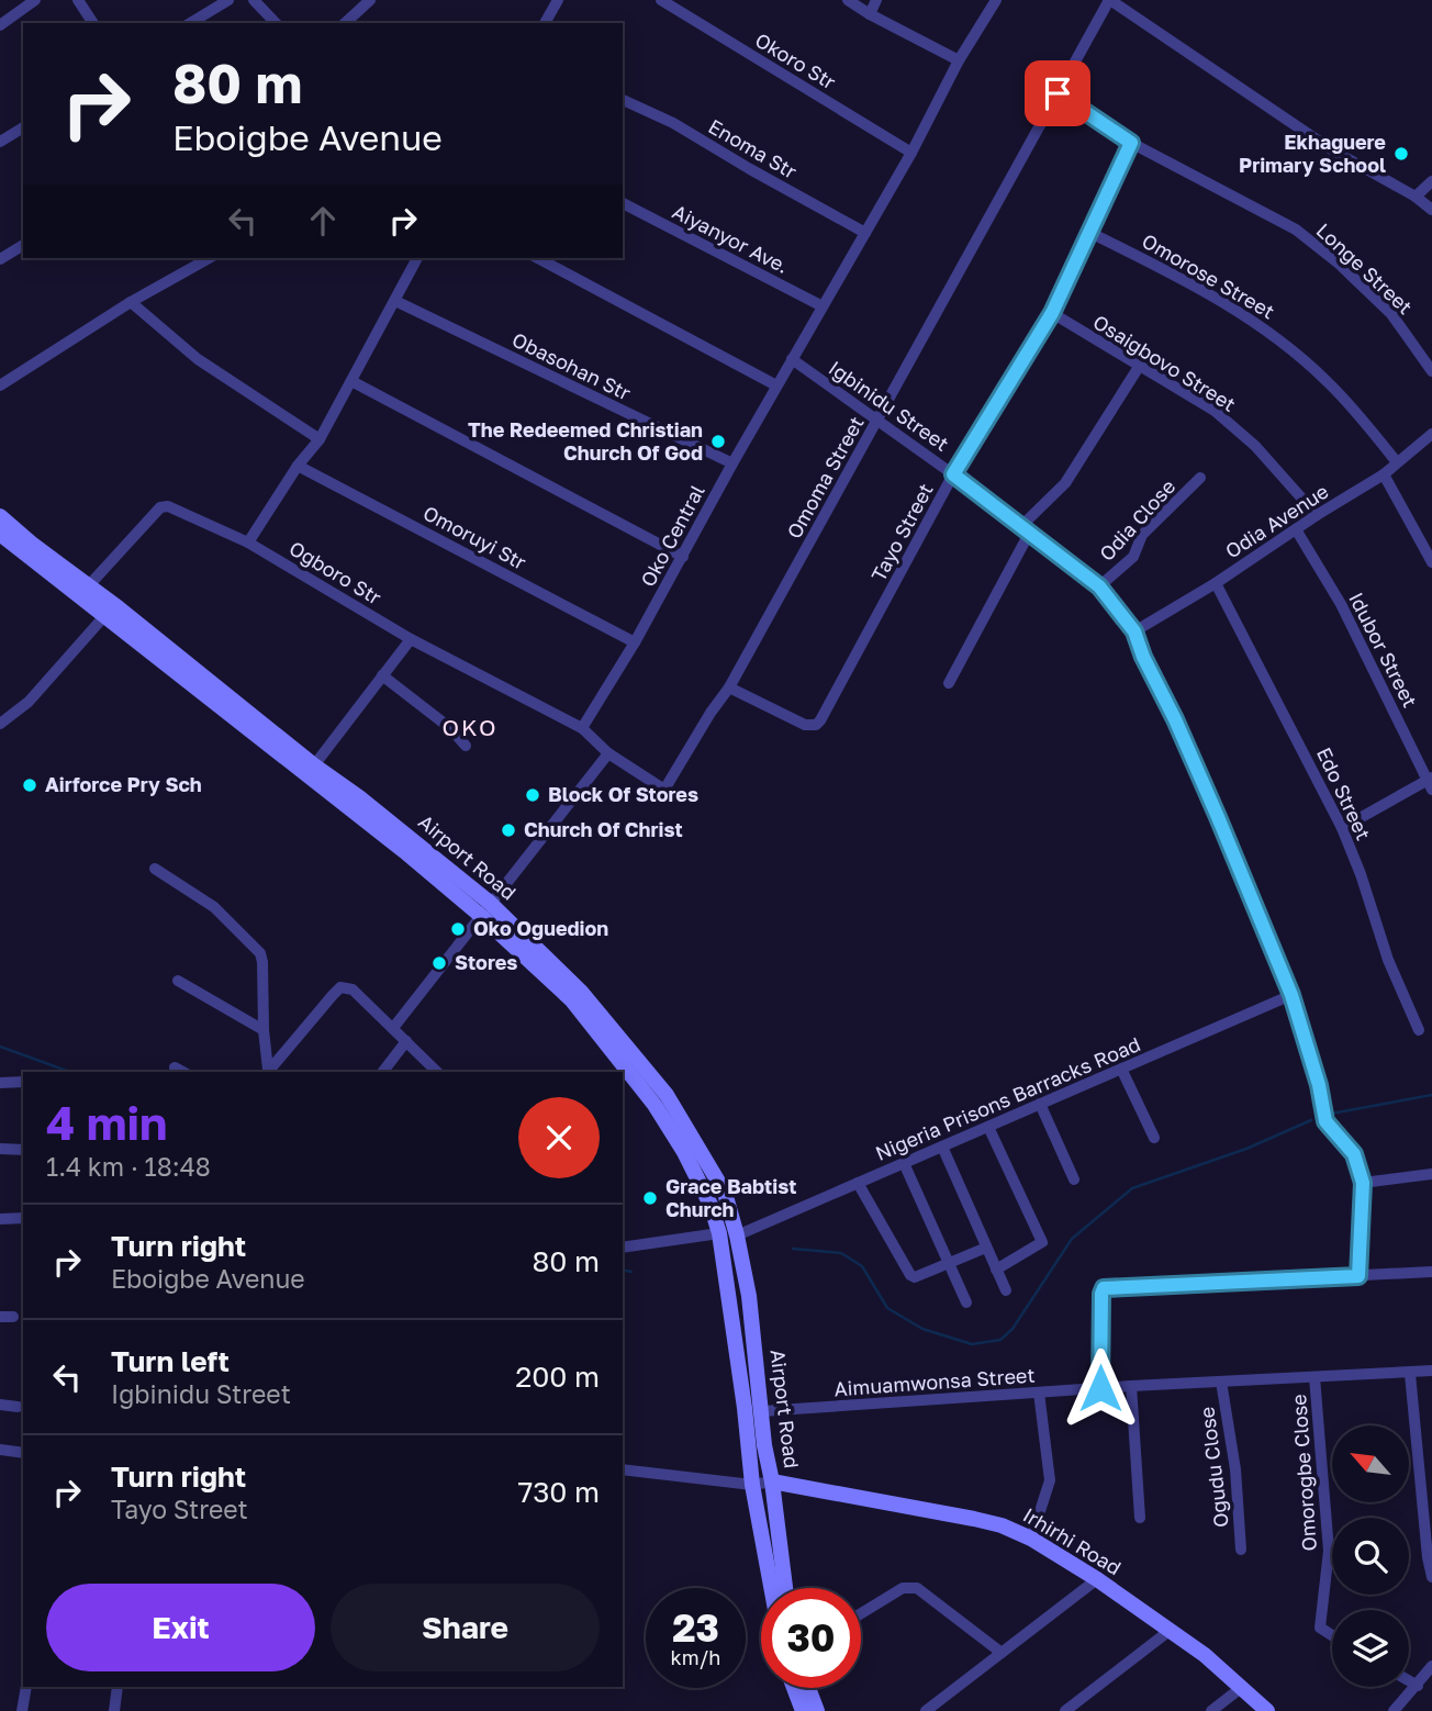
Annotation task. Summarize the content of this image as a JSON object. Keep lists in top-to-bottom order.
{
  "streets": {
    "main road": ["Airport Road", "Irhirhi Road"],
    "street": [
      "Okoro Str",
      "Enoma Str",
      "Aiyanyor Ave.",
      "Longe Street",
      "Omorose Street",
      "Osaigbovo Street",
      "Obasohan Str",
      "Igbinidu Street",
      "Omoma Street",
      "Odia Close",
      "Odia Avenue",
      "Tayo Street",
      "Oko Central",
      "Omoruyi Str",
      "Ogboro Str",
      "Idubor Street",
      "Edo Street",
      "Nigeria Prisons Barracks Road",
      "Aimuamwonsa Street",
      "Ogudu Close",
      "Omorogbe Close"
    ]
  },
  "crossings": [
    ["Okoro Str", "Oko Central"],
    ["Enoma Str", "Oko Central"],
    ["Aiyanyor Ave.", "Oko Central"],
    ["Longe Street", "Omoma Street"],
    ["Longe Street", "Tayo Street"],
    ["Omorose Street", "Odia Avenue"],
    ["Omorose Street", "Tayo Street"],
    ["Osaigbovo Street", "Odia Avenue"],
    ["Osaigbovo Street", "Tayo Street"],
    ["Obasohan Str", "Oko Central"],
    ["Igbinidu Street", "Omoma Street"],
    ["Igbinidu Street", "Odia Close"],
    ["Igbinidu Street", "Odia Avenue"],
    ["Igbinidu Street", "Tayo Street"],
    ["Igbinidu Street", "Oko Central"],
    ["Igbinidu Street", "Nigeria Prisons Barracks Road"],
    ["Omoma Street", "Tayo Street"],
    ["Odia Avenue", "Idubor Street"],
    ["Odia Avenue", "Edo Street"],
    ["Oko Central", "Omoruyi Str"],
    ["Oko Central", "Ogboro Str"],
    ["Ogboro Str", "Airport Road"],
    ["Airport Road", "Nigeria Prisons Barracks Road"],
    ["Airport Road", "Aimuamwonsa Street"],
    ["Airport Road", "Irhirhi Road"],
    ["Aimuamwonsa Street", "Ogudu Close"],
    ["Aimuamwonsa Street", "Omorogbe Close"]
  ],
  "districts": ["OKO"],
  "places": [
    "Ekhaguere Primary School",
    "The Redeemed Christian Church Of God",
    "Airforce Pry Sch",
    "Block Of Stores",
    "Church Of Christ",
    "Oko Oguedion",
    "Stores",
    "Grace Babtist Church"
  ],
  "north": "top left",
  "page": {
    "turn": ["80 m", "Eboigbe Avenue"],
    "heading": ["4 min", "1.4 km · 18:48"],
    "list": [
      {
        "name": "Turn right",
        "note": "Eboigbe Avenue",
        "value": "80 m"
      },
      {
        "name": "Turn left",
        "note": "Igbinidu Street",
        "value": "200 m"
      },
      {
        "name": "Turn right",
        "note": "Tayo Street",
        "value": "730 m"
      }
    ],
    "buttons": ["Exit", "Share"],
    "speed": "23 km/h",
    "limit": "30"
  }
}
